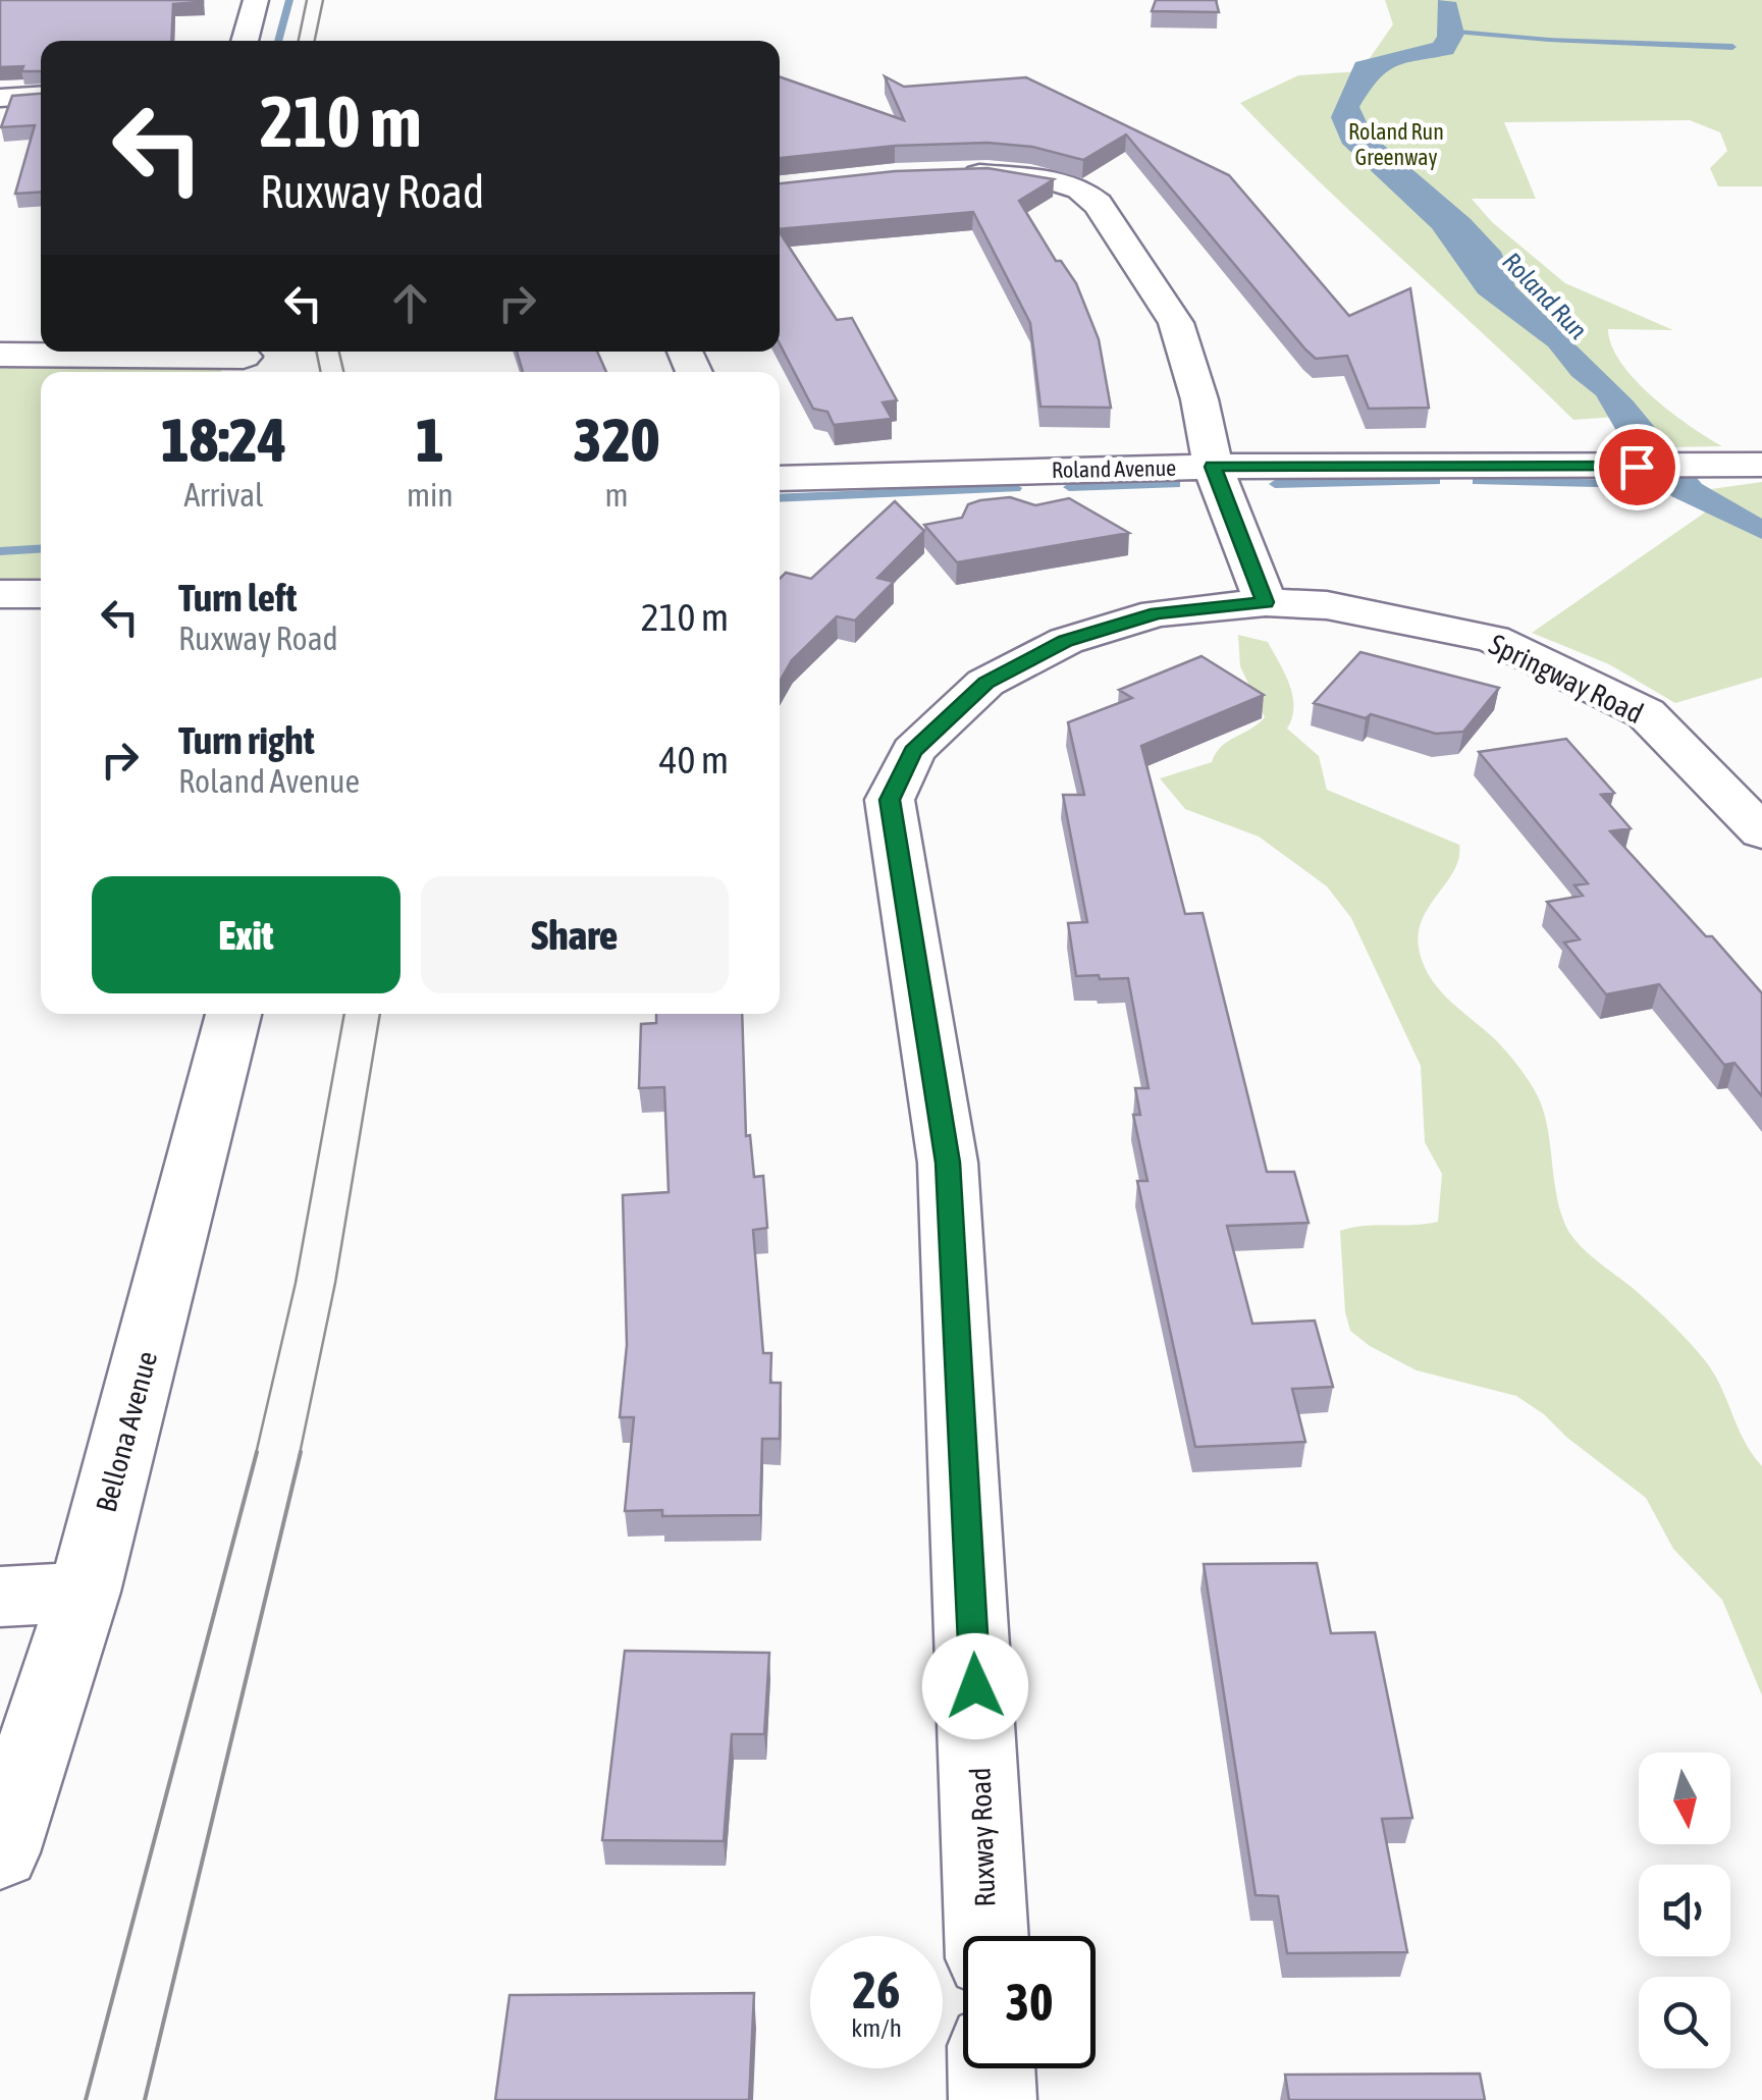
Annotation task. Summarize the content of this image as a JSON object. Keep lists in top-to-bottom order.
{
  "streets": {
    "street": [
      "Roland Avenue",
      "Springway Road",
      "Bellona Avenue",
      "Ruxway Road"
    ]
  },
  "crossings": [
    ["Springway Road", "Ruxway Road"]
  ],
  "water": ["Roland Run"],
  "parks": ["Roland Run Greenway"],
  "north": "bottom",
  "page": {
    "turn": ["210 m", "Ruxway Road"],
    "eta": [
      "18:24",
      "Arrival",
      "1",
      "min",
      "320",
      "m"
    ],
    "list": [
      {
        "name": "Turn left",
        "note": "Ruxway Road",
        "value": "210 m"
      },
      {
        "name": "Turn right",
        "note": "Roland Avenue",
        "value": "40 m"
      }
    ],
    "buttons": ["Exit", "Share"],
    "speed": "26 km/h",
    "limit": "30"
  }
}
